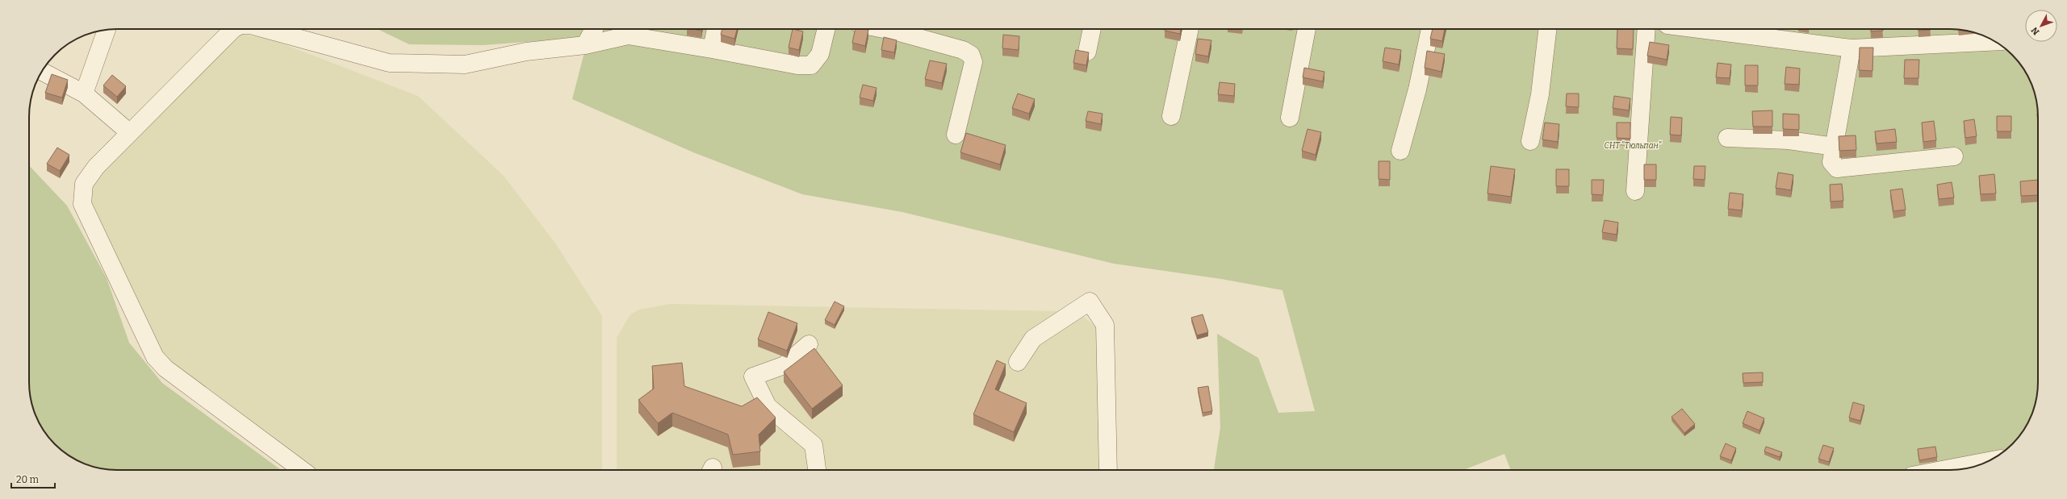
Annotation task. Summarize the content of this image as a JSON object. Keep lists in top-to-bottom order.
{
  "parks": ["СНТ \"Тюльпан\""],
  "scale_bar": "20 m",
  "north": "bottom left"
}
